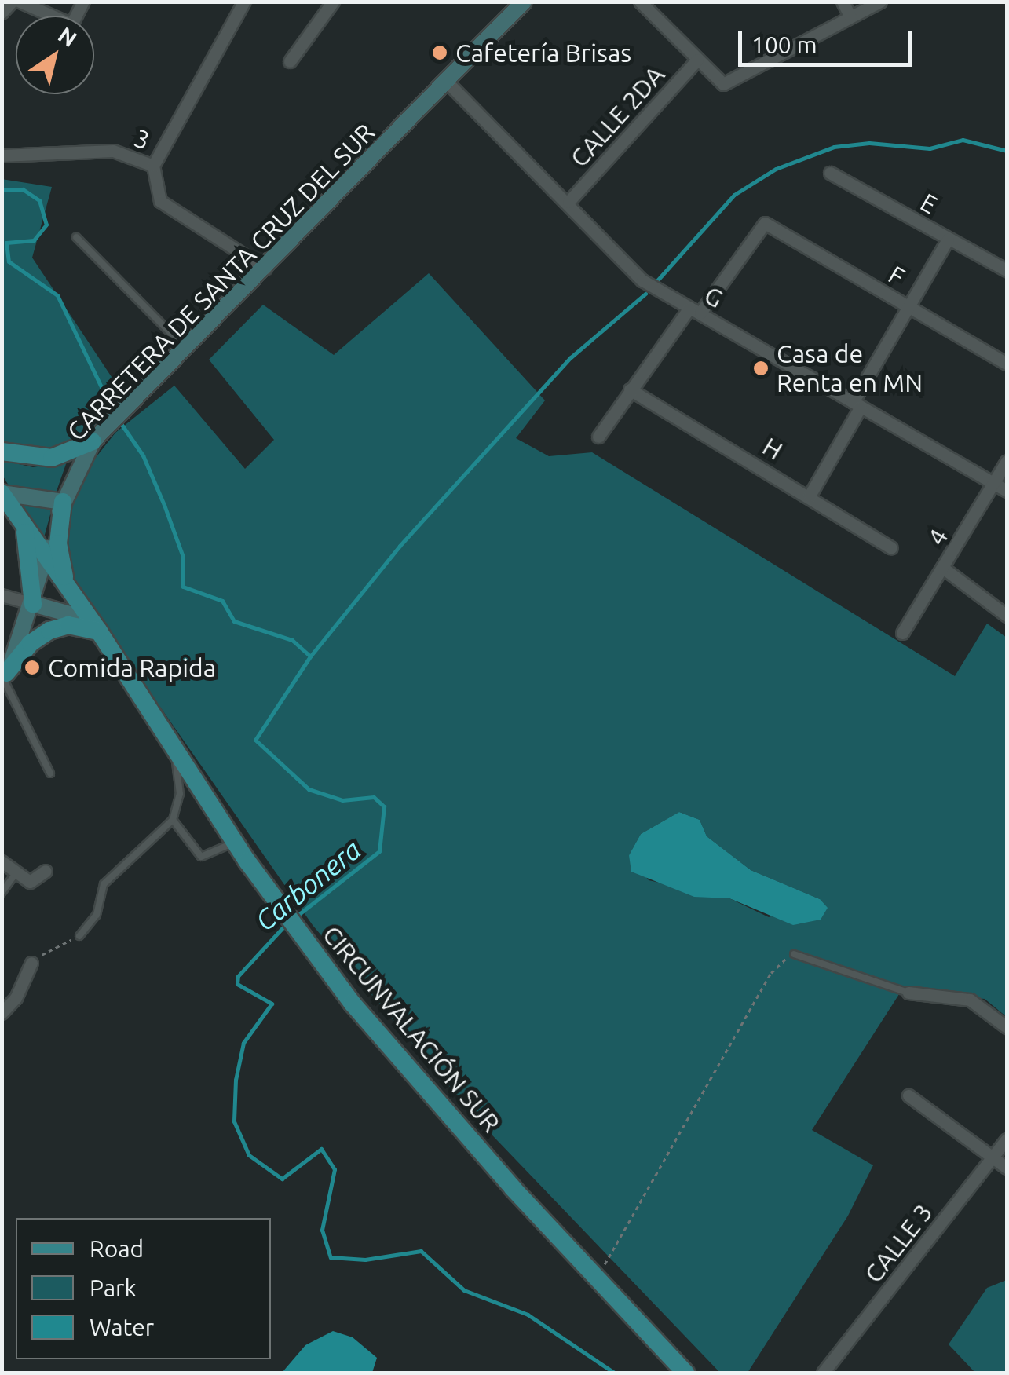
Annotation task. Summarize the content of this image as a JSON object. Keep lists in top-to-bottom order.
{
  "streets": {
    "main road": ["CARRETERA DE SANTA CRUZ DEL SUR", "CIRCUNVALACIÓN SUR"],
    "street": [
      "CALLE 2DA",
      "3",
      "E",
      "F",
      "G",
      "H",
      "4",
      "CALLE 3"
    ]
  },
  "crossings": [
    ["CALLE 2DA", "G"],
    ["3", "CARRETERA DE SANTA CRUZ DEL SUR"],
    ["F", "G"],
    ["CARRETERA DE SANTA CRUZ DEL SUR", "G"],
    ["CARRETERA DE SANTA CRUZ DEL SUR", "CIRCUNVALACIÓN SUR"],
    ["G", "4"]
  ],
  "water": ["Carbonera"],
  "places": ["Cafetería Brisas", "Casa de Renta en MN", "Comida Rapida"],
  "legend": ["Road", "Park", "Water"],
  "scale_bar": "100 m",
  "north": "top right"
}
